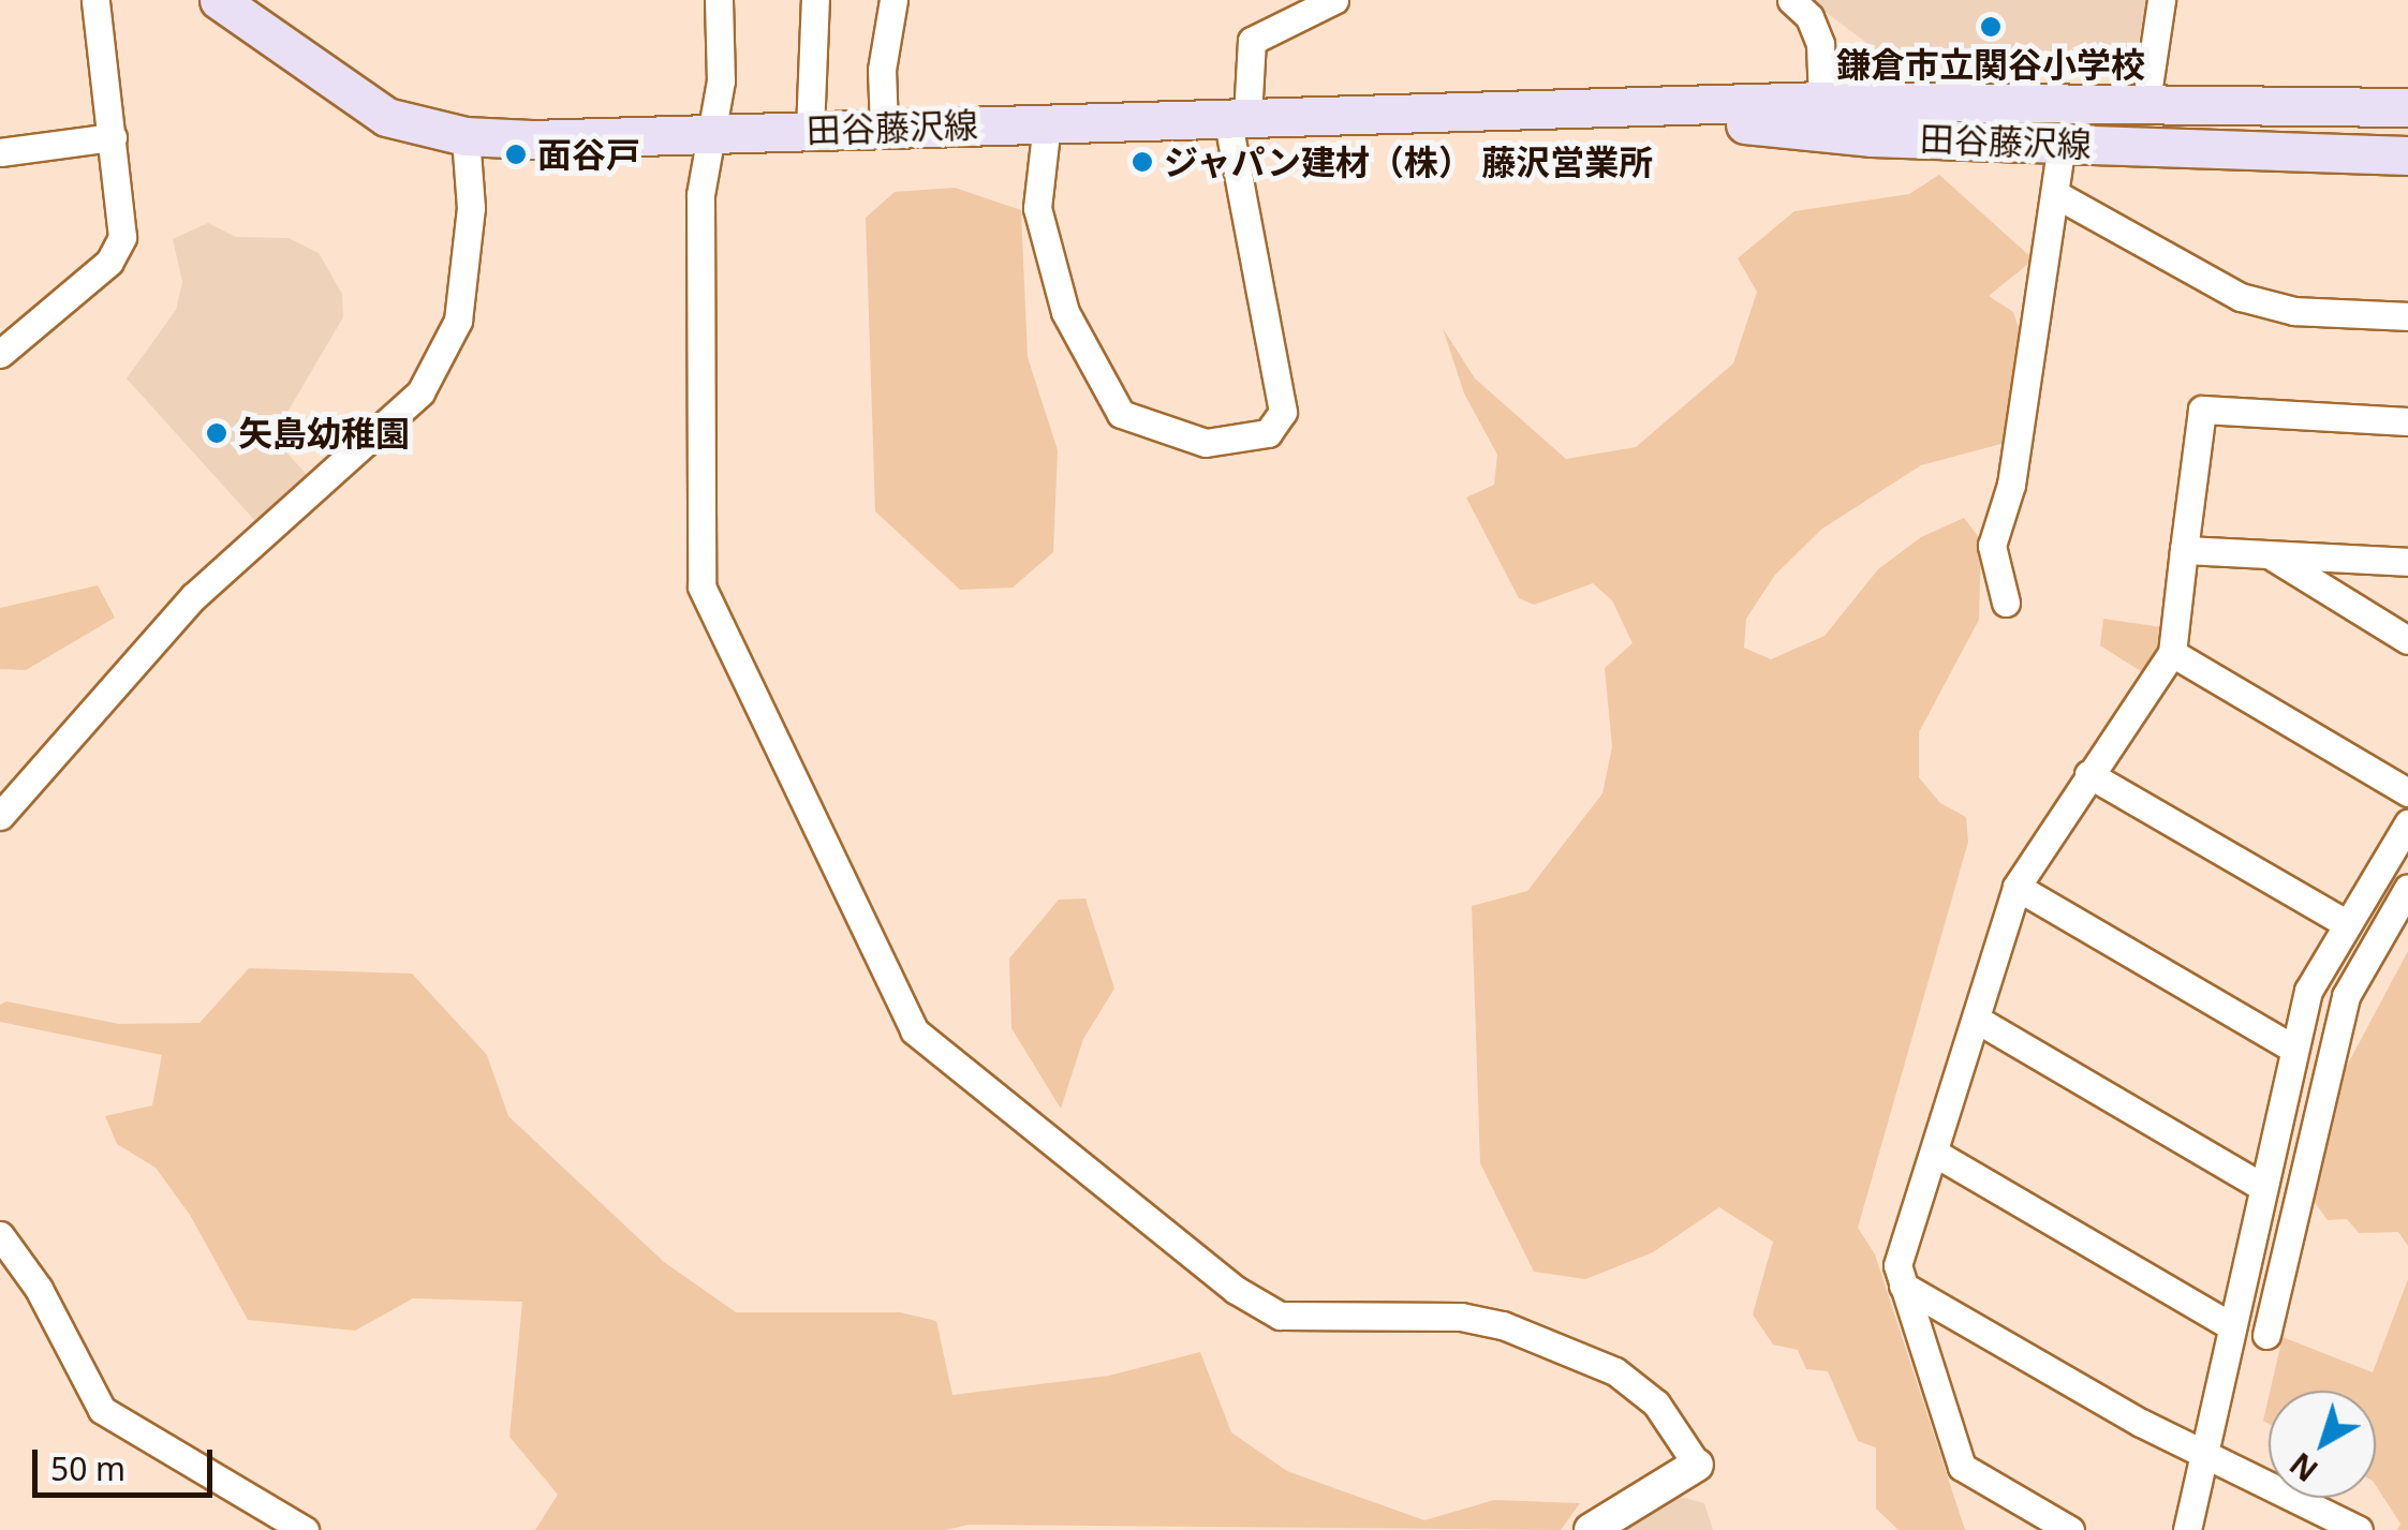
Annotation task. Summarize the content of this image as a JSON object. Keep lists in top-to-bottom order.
{
  "streets": {
    "main road": ["田谷藤沢線"]
  },
  "places": [
    "鎌倉市立関谷小学校",
    "面谷戸",
    "ジャパン建材（株） 藤沢営業所",
    "矢島幼稚園"
  ],
  "scale_bar": "50 m",
  "north": "bottom left"
}
